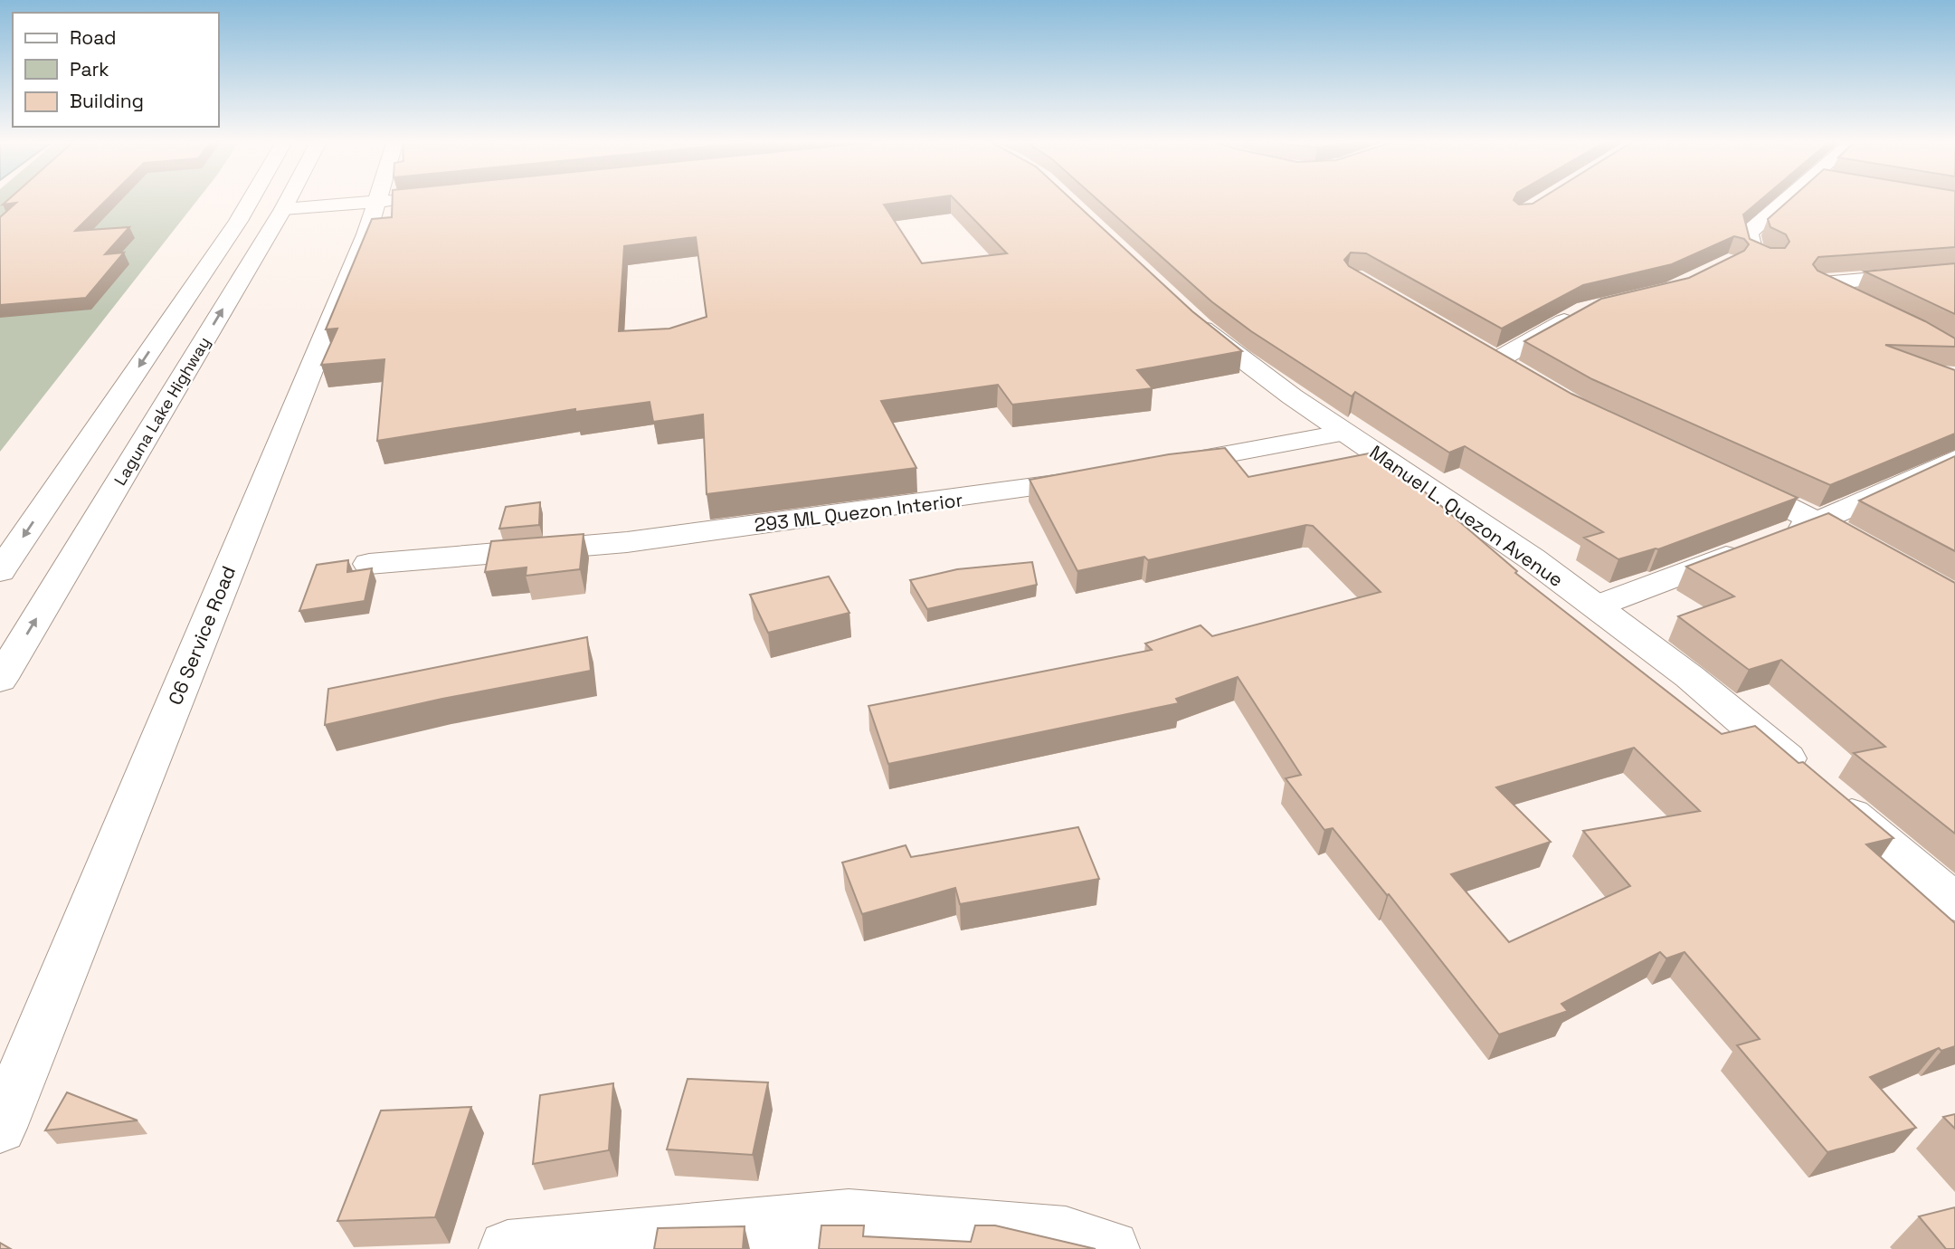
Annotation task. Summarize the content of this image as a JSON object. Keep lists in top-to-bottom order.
{
  "streets": {
    "street": [
      "Laguna Lake Highway",
      "293 ML Quezon Interior",
      "Manuel L. Quezon Avenue",
      "C6 Service Road"
    ]
  },
  "legend": ["Road", "Park", "Building"]
}
